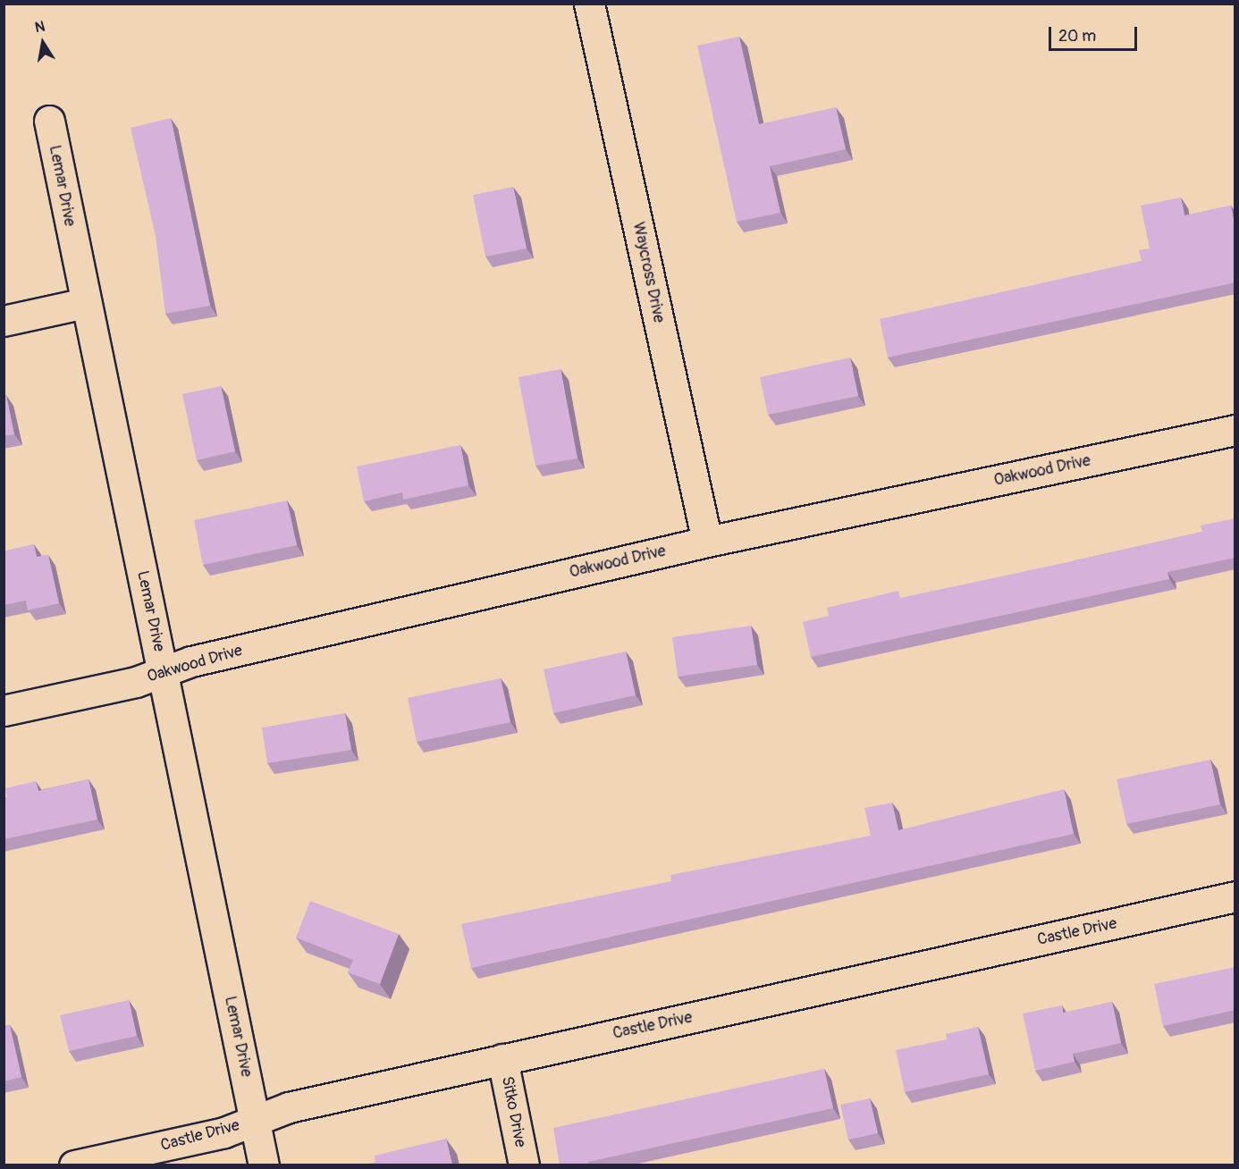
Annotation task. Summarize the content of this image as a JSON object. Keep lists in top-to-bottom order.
{
  "streets": {
    "street": [
      "Lemar Drive",
      "Waycross Drive",
      "Oakwood Drive",
      "Castle Drive",
      "Sitko Drive"
    ]
  },
  "crossings": [
    ["Lemar Drive", "Oakwood Drive"],
    ["Lemar Drive", "Castle Drive"],
    ["Waycross Drive", "Oakwood Drive"],
    ["Castle Drive", "Sitko Drive"]
  ],
  "scale_bar": "20 m",
  "north": "top"
}
